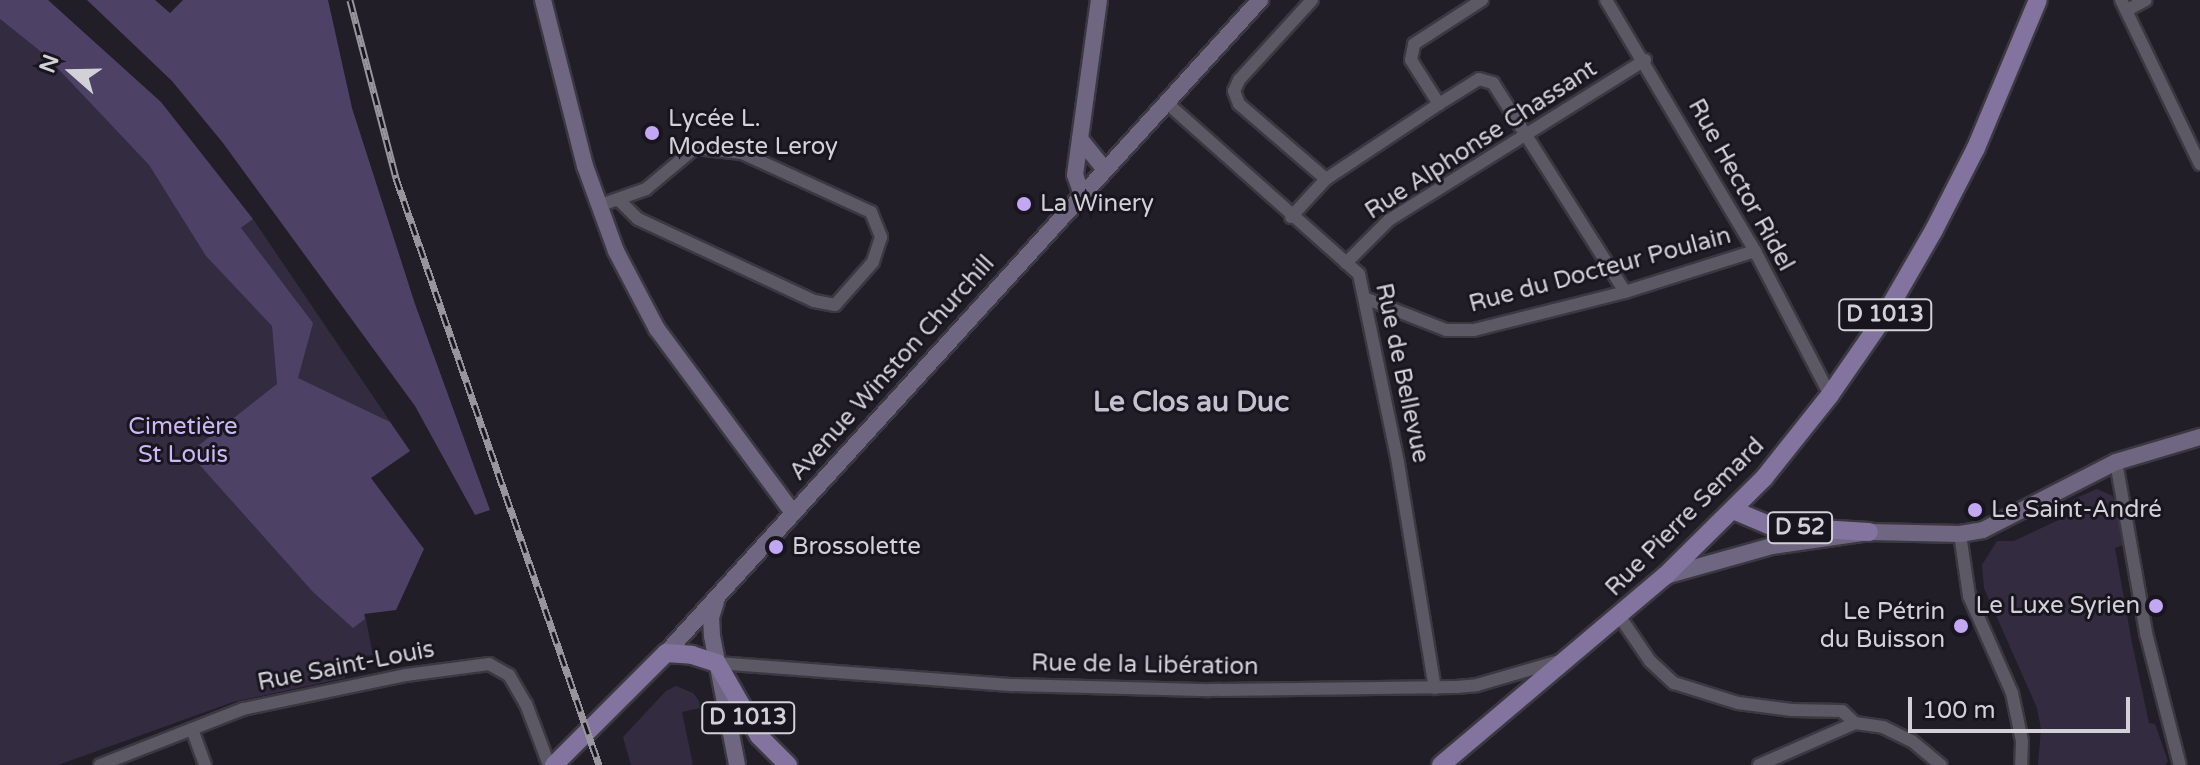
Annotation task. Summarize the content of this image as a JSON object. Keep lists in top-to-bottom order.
{
  "streets": {
    "main road": [
      "D 1013",
      "Avenue Winston Churchill",
      "Rue Pierre Semard",
      "D 52"
    ],
    "street": [
      "Rue Alphonse Chassant",
      "Rue Hector Ridel",
      "Rue du Docteur Poulain",
      "Rue de Bellevue",
      "Rue de la Libération",
      "Rue Saint-Louis"
    ]
  },
  "crossings": [
    ["Rue Alphonse Chassant", "Rue Hector Ridel"],
    ["Rue Alphonse Chassant", "Rue de Bellevue"],
    ["Rue Hector Ridel", "Rue du Docteur Poulain"],
    ["Rue Hector Ridel", "Rue Pierre Semard"],
    ["Rue du Docteur Poulain", "Rue de Bellevue"],
    ["D 1013", "Rue de la Libération"],
    ["Avenue Winston Churchill", "Rue de Bellevue"],
    ["Avenue Winston Churchill", "Rue Saint-Louis"],
    ["Rue de Bellevue", "Rue de la Libération"],
    ["Rue Pierre Semard", "D 52"],
    ["Rue Pierre Semard", "Rue de la Libération"]
  ],
  "districts": ["Le Clos au Duc"],
  "parks": ["Cimetière St Louis"],
  "places": [
    "Lycée L. Modeste Leroy",
    "La Winery",
    "Le Saint-André",
    "Brossolette",
    "Le Luxe Syrien",
    "Le Pétrin du Buisson"
  ],
  "scale_bar": "100 m",
  "north": "left"
}
